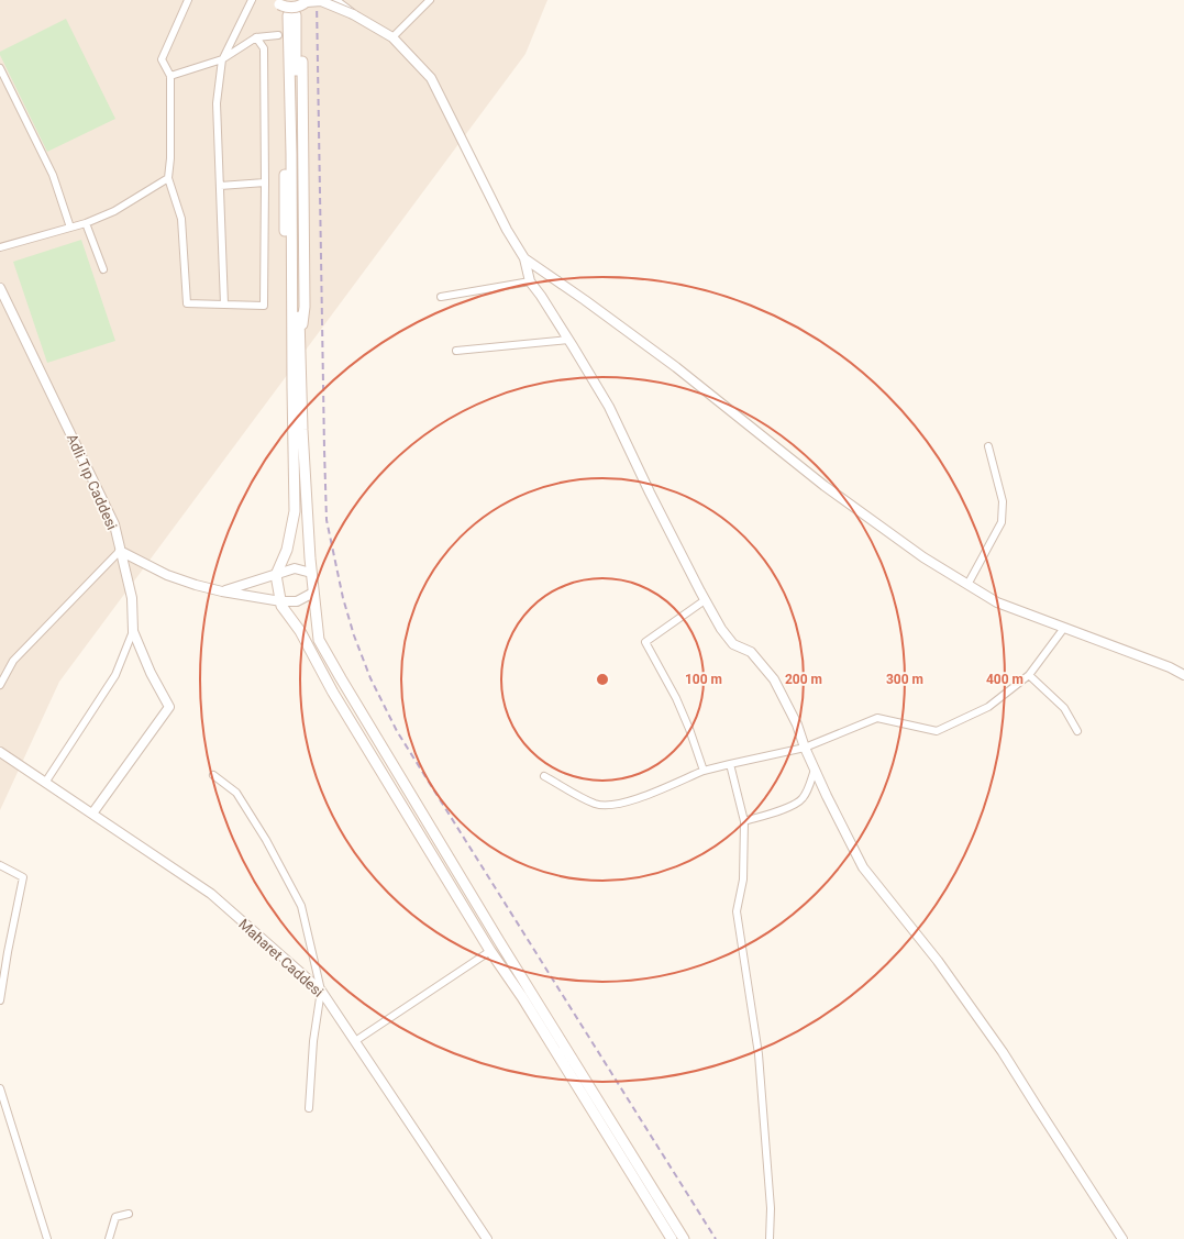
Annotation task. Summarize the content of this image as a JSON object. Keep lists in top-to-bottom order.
{
  "streets": {
    "street": ["Adli Tıp Caddesi", "Maharet Caddesi"]
  },
  "crossings": [
    ["Adli Tıp Caddesi", "Maharet Caddesi"]
  ],
  "rings": [
    "100 m",
    "200 m",
    "300 m",
    "400 m"
  ]
}
